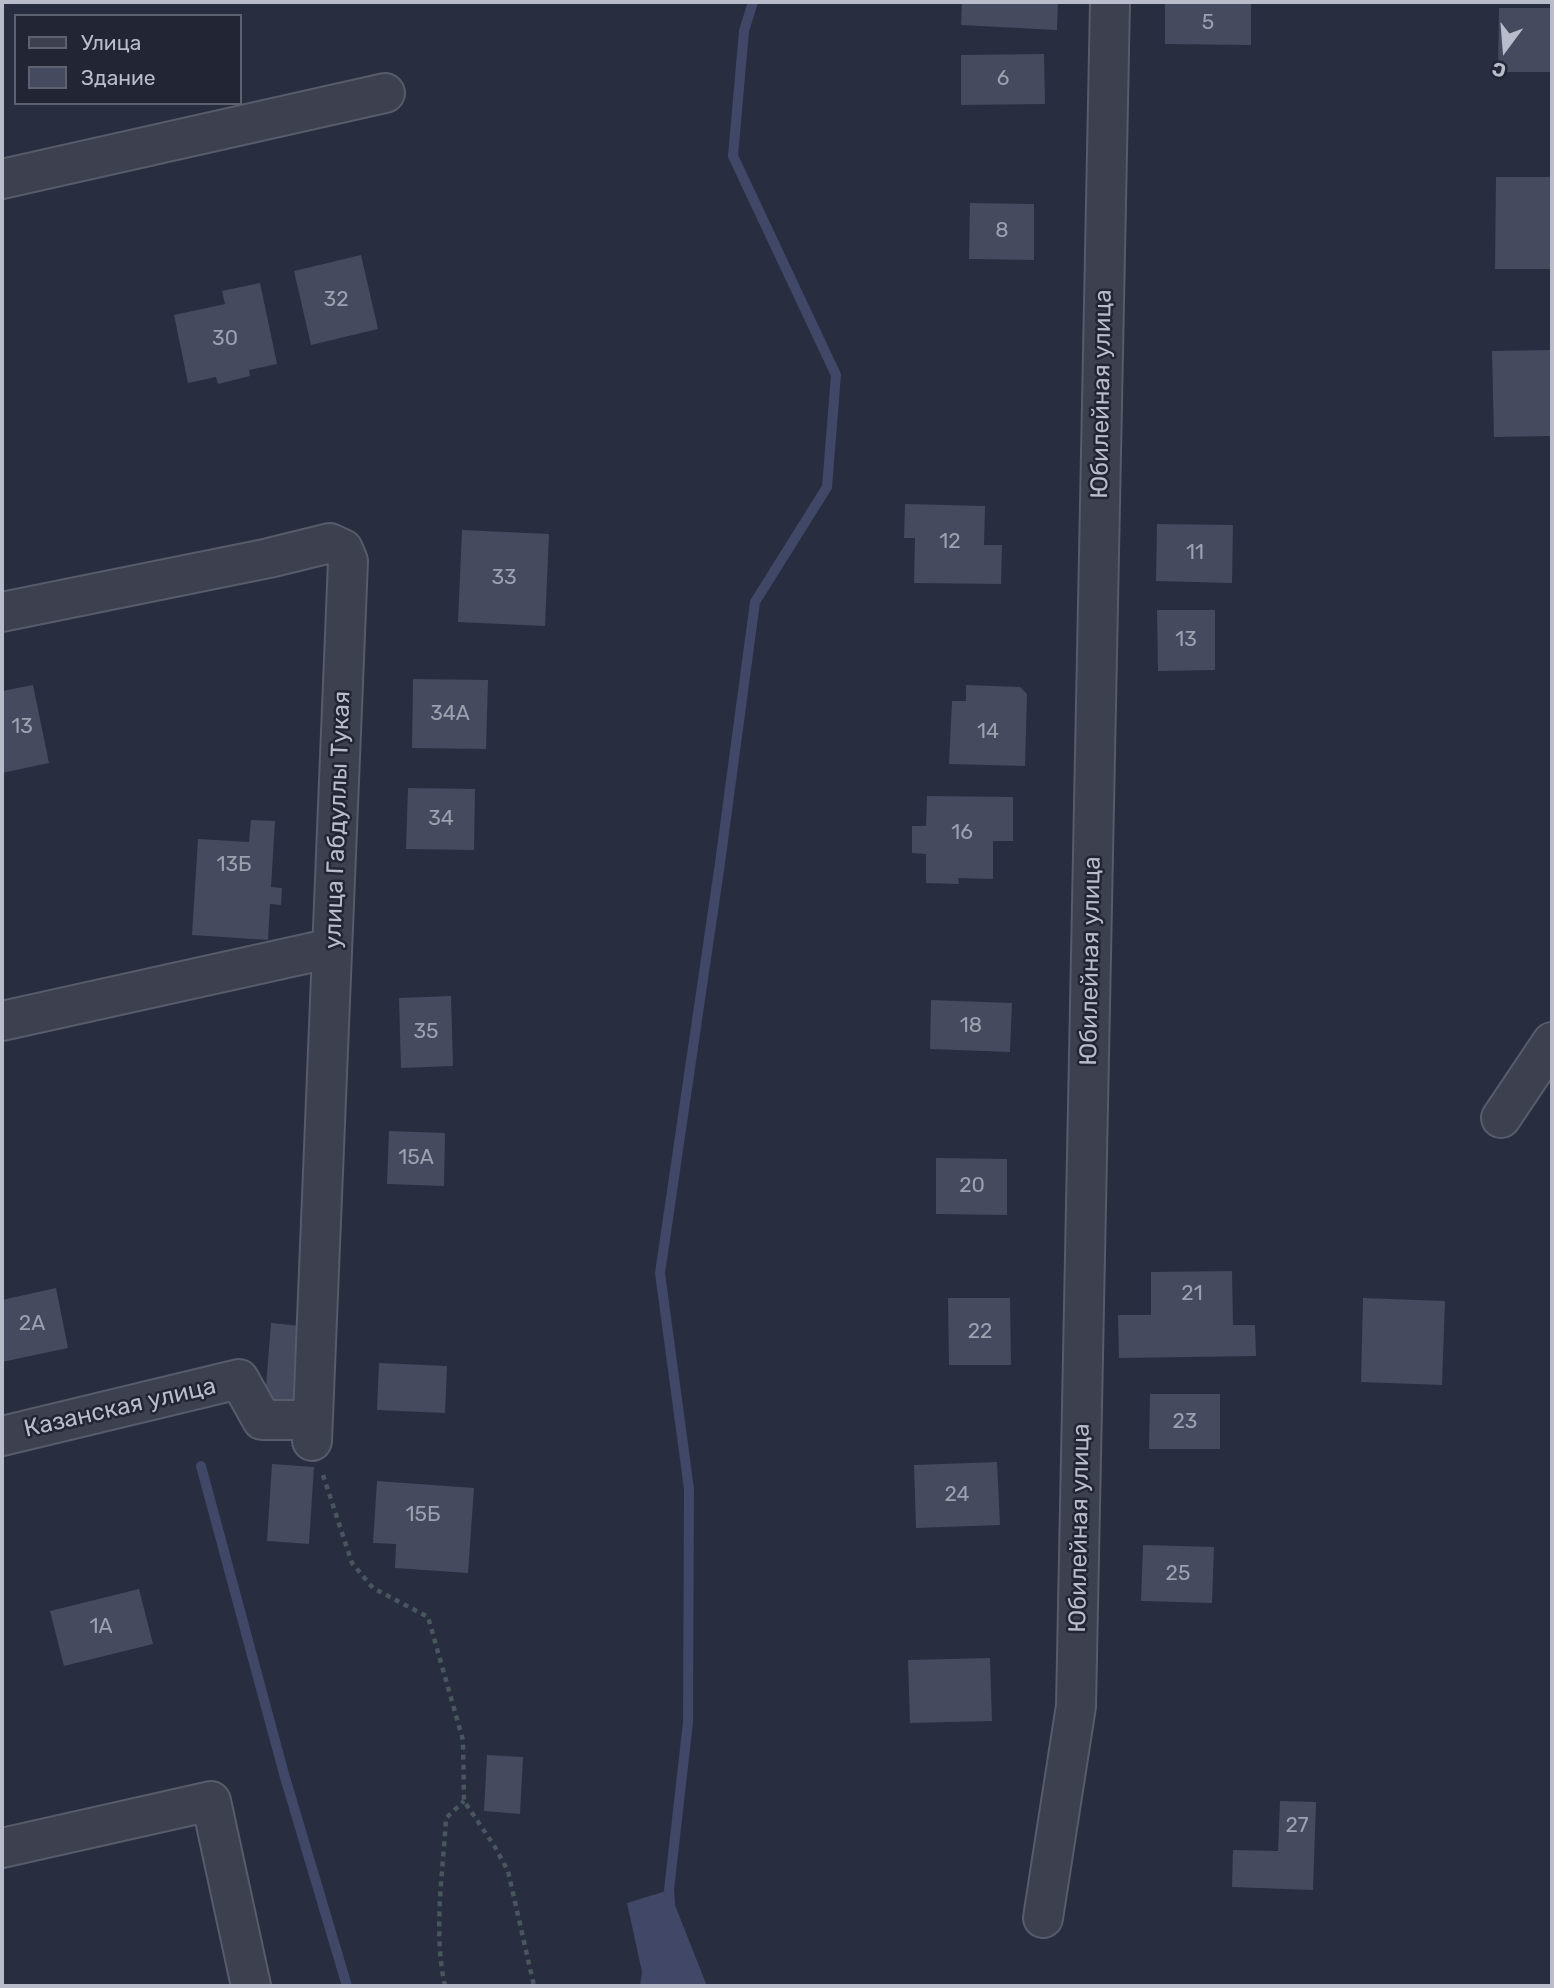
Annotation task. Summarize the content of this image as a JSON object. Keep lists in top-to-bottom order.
{
  "streets": {
    "street": ["Юбилейная улица", "улица Габдуллы Тукая", "Казанская улица"]
  },
  "crossings": [
    ["улица Габдуллы Тукая", "Казанская улица"]
  ],
  "house_numbers": [
    "5",
    "6",
    "8",
    "32",
    "30",
    "12",
    "11",
    "33",
    "13",
    "34А",
    "13",
    "14",
    "34",
    "16",
    "13Б",
    "18",
    "35",
    "15А",
    "20",
    "21",
    "2А",
    "22",
    "23",
    "24",
    "15Б",
    "25",
    "1А",
    "27"
  ],
  "legend": ["Улица", "Здание"],
  "north": "bottom"
}
